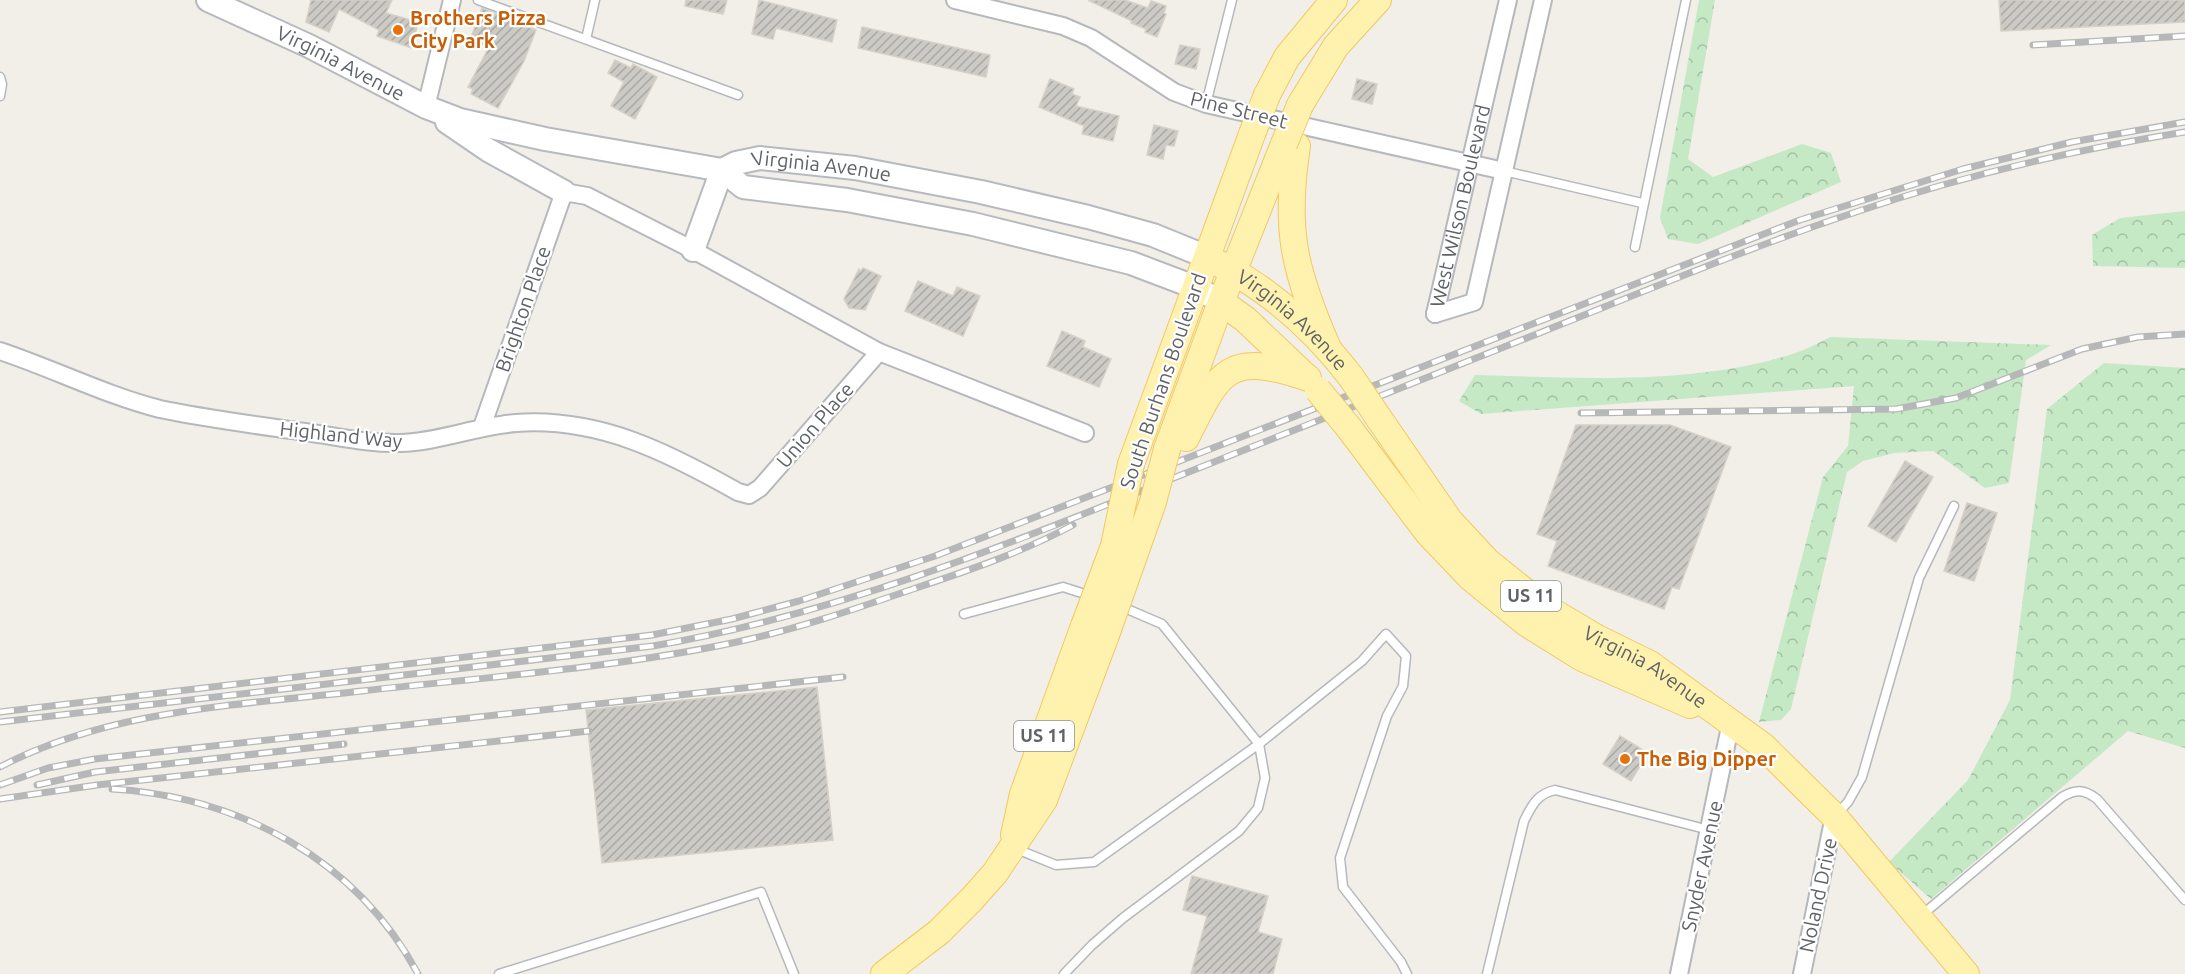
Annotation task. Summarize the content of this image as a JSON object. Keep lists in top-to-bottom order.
{
  "streets": {
    "main road": ["Virginia Avenue", "South Burhans Boulevard", "US 11"],
    "street": [
      "Pine Street",
      "West Wilson Boulevard",
      "Brighton Place",
      "Union Place",
      "Highland Way",
      "Snyder Avenue",
      "Noland Drive"
    ]
  },
  "crossings": [
    ["Virginia Avenue", "South Burhans Boulevard"],
    ["Virginia Avenue", "Snyder Avenue"],
    ["Virginia Avenue", "Noland Drive"],
    ["Pine Street", "West Wilson Boulevard"],
    ["Brighton Place", "Highland Way"],
    ["Union Place", "Highland Way"]
  ],
  "places": ["Brothers Pizza City Park", "The Big Dipper"]
}
